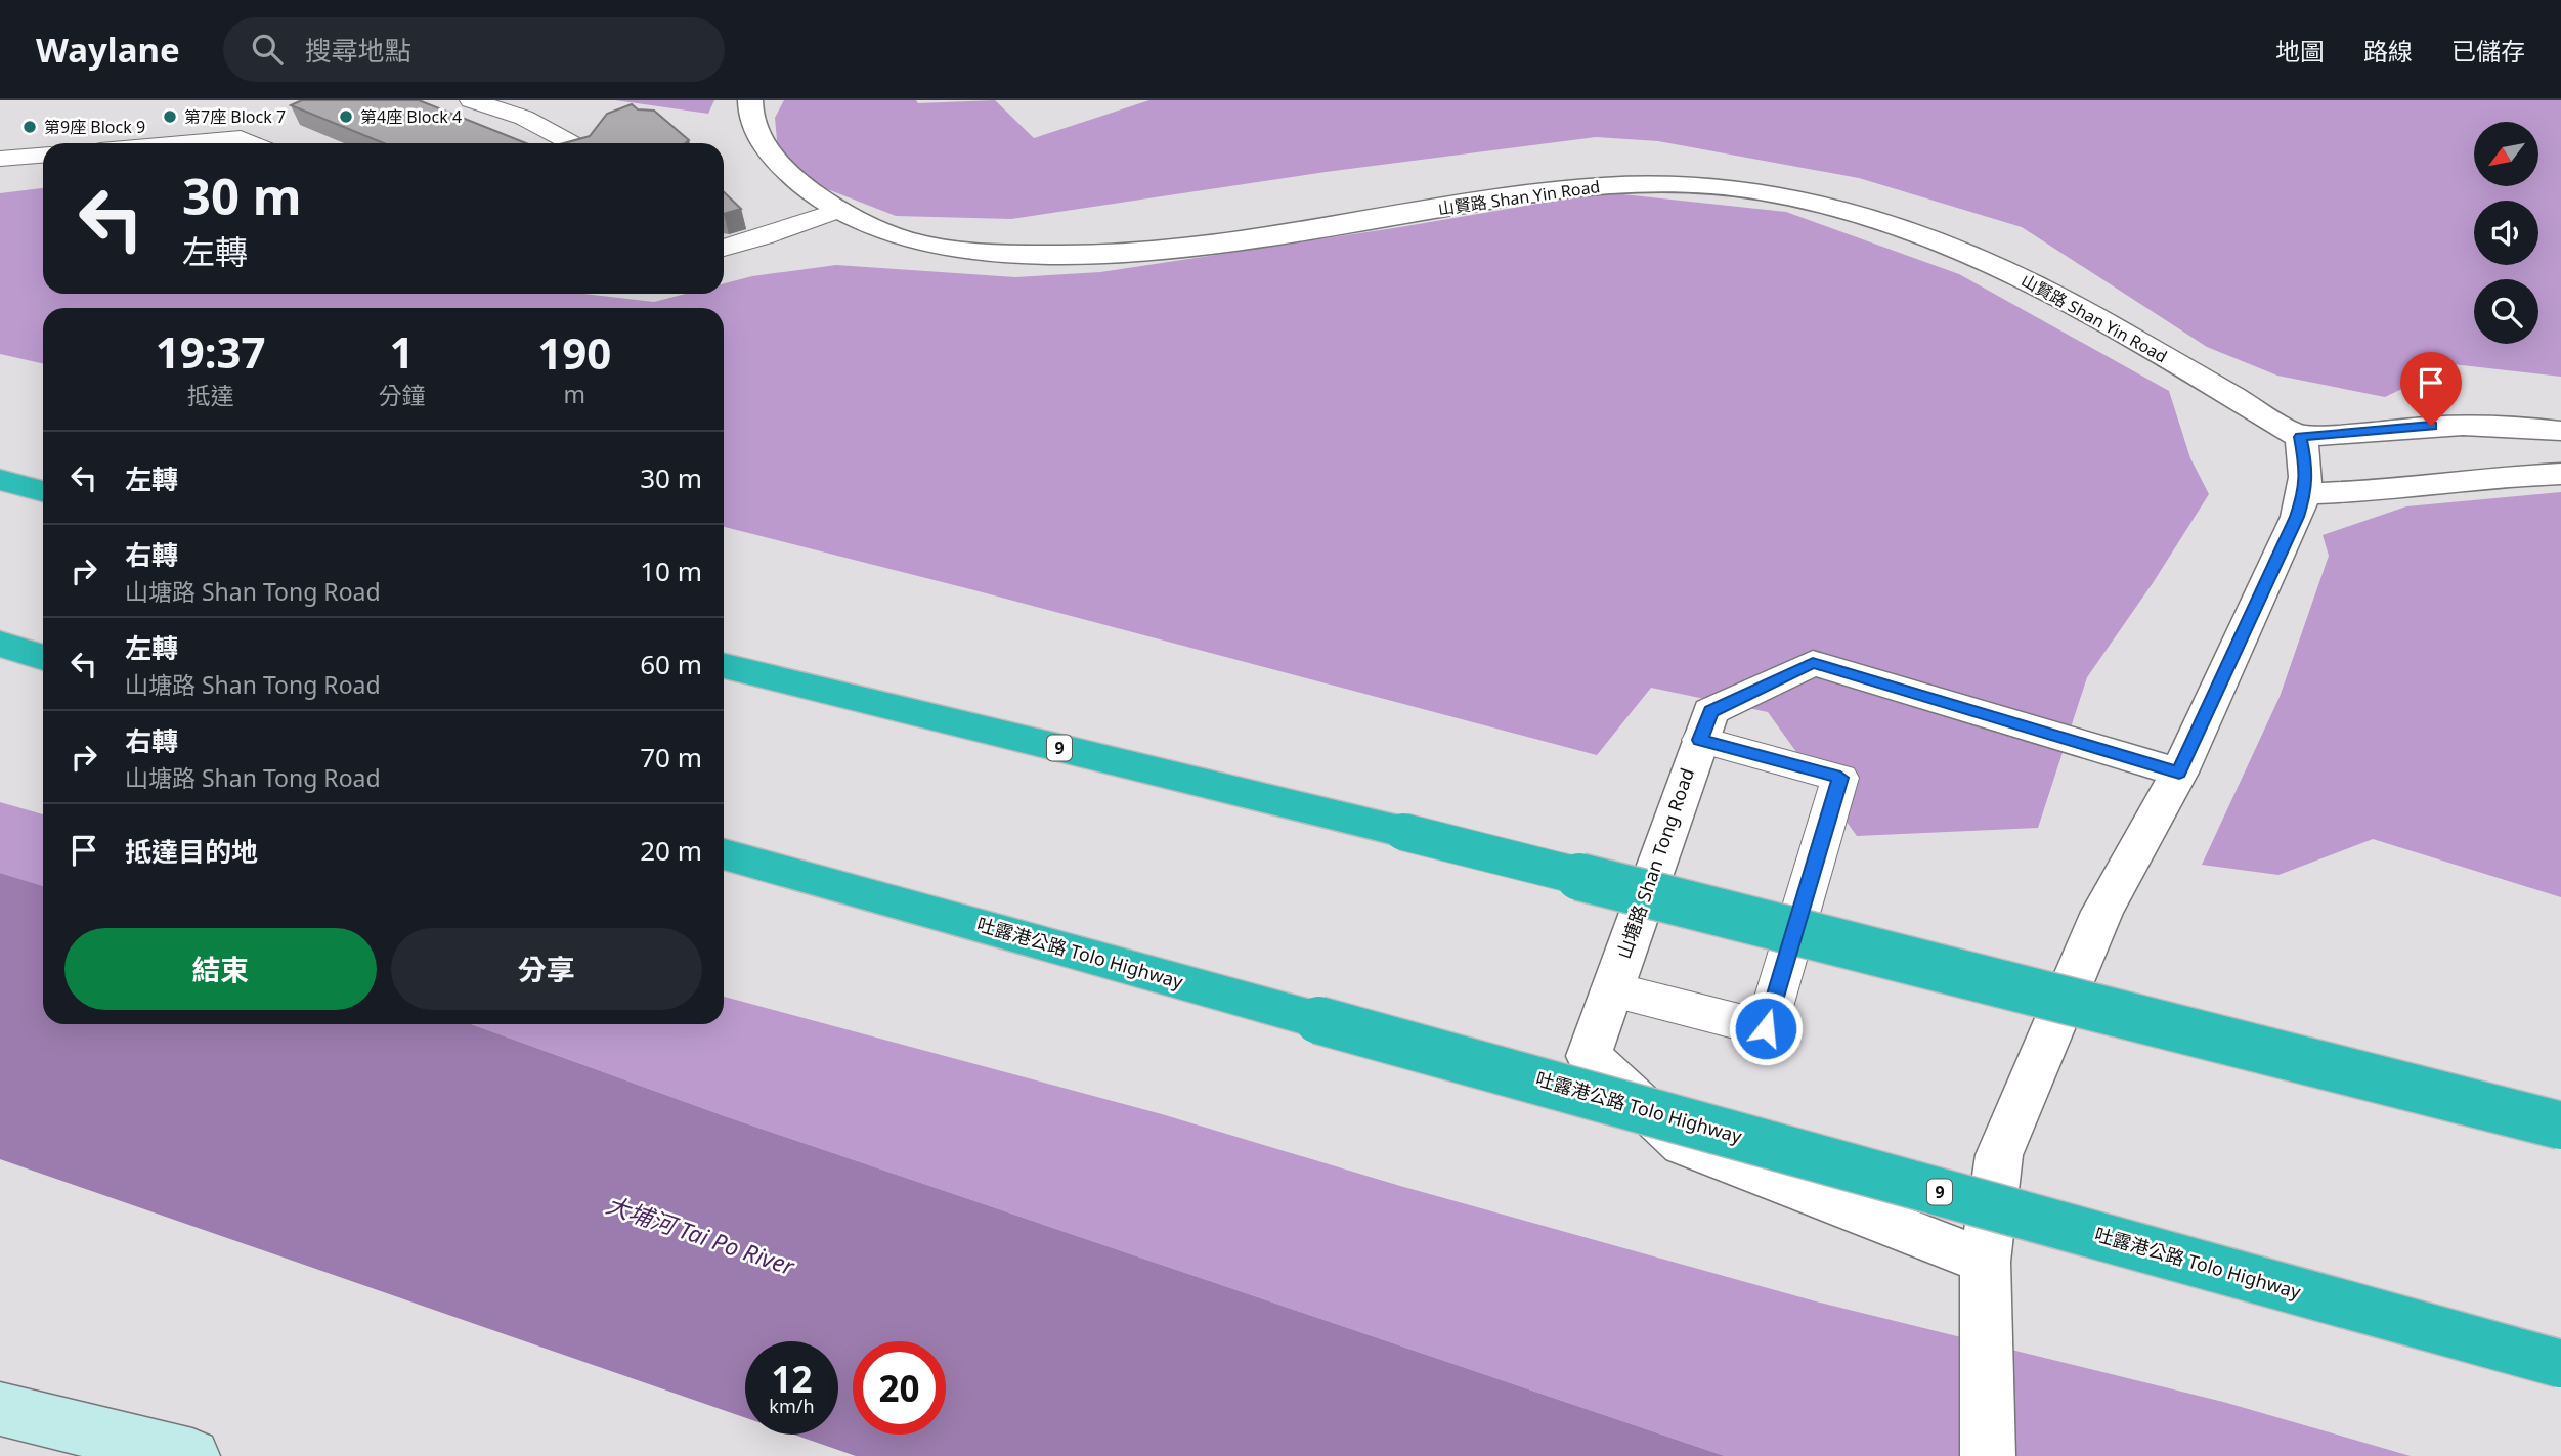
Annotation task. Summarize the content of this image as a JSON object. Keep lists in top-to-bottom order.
{
  "streets": {
    "highway": ["9", "吐露港公路 Tolo Highway"],
    "street": ["山賢路 Shan Yin Road", "山塘路 Shan Tong Road"]
  },
  "water": ["大埔河 Tai Po River"],
  "places": ["第7座 Block 7", "第4座 Block 4", "第9座 Block 9"],
  "north": "bottom left",
  "page": {
    "header": "Waylane",
    "search": "搜尋地點",
    "nav": ["地圖", "路線", "已儲存"],
    "turn": ["30 m", "左轉"],
    "eta": [
      "19:37",
      "抵達",
      "1",
      "分鐘",
      "190",
      "m"
    ],
    "list": [
      {
        "name": "左轉",
        "value": "30 m"
      },
      {
        "name": "右轉",
        "note": "山塘路 Shan Tong Road",
        "value": "10 m"
      },
      {
        "name": "左轉",
        "note": "山塘路 Shan Tong Road",
        "value": "60 m"
      },
      {
        "name": "右轉",
        "note": "山塘路 Shan Tong Road",
        "value": "70 m"
      },
      {
        "name": "抵達目的地",
        "value": "20 m"
      }
    ],
    "buttons": ["結束", "分享"],
    "speed": "12 km/h",
    "limit": "20"
  }
}
